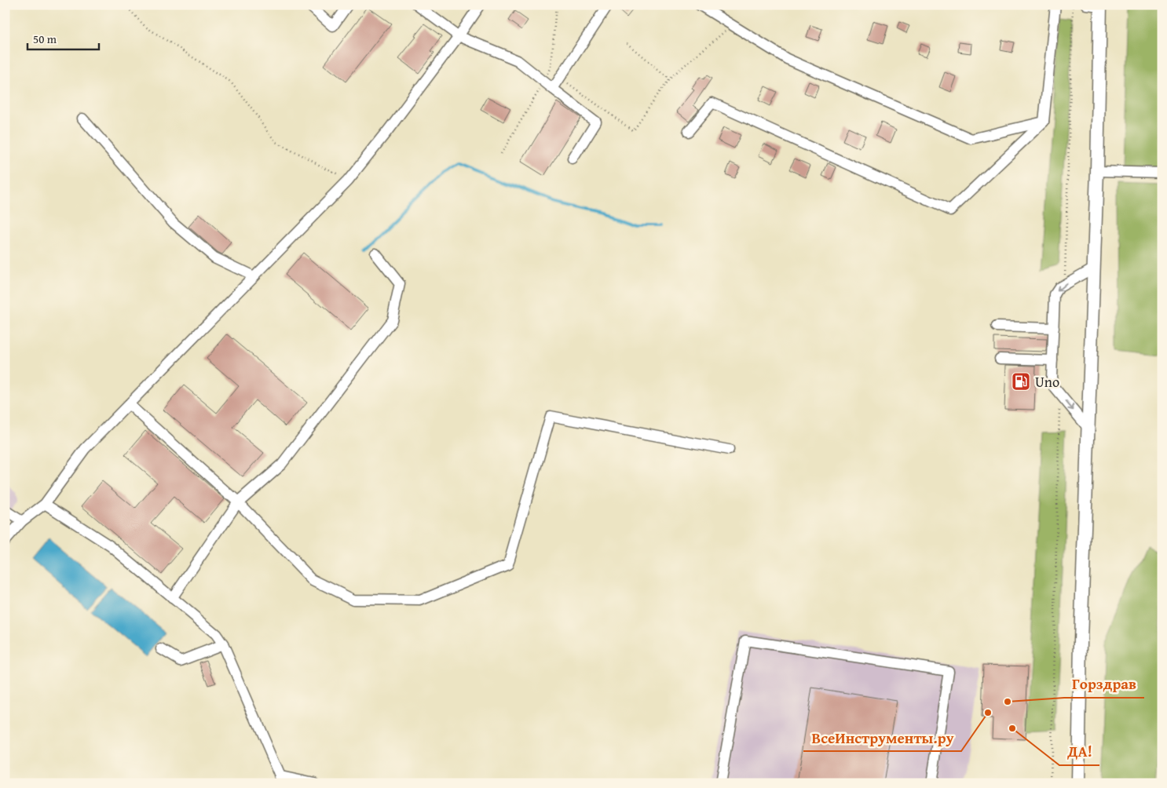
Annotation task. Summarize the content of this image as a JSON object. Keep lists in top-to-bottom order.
{
  "places": {
    "fuel station": ["Uno"],
    "other": ["Горздрав", "ВсеИнструменты.ру", "ДА!"]
  },
  "scale_bar": "50 m"
}
